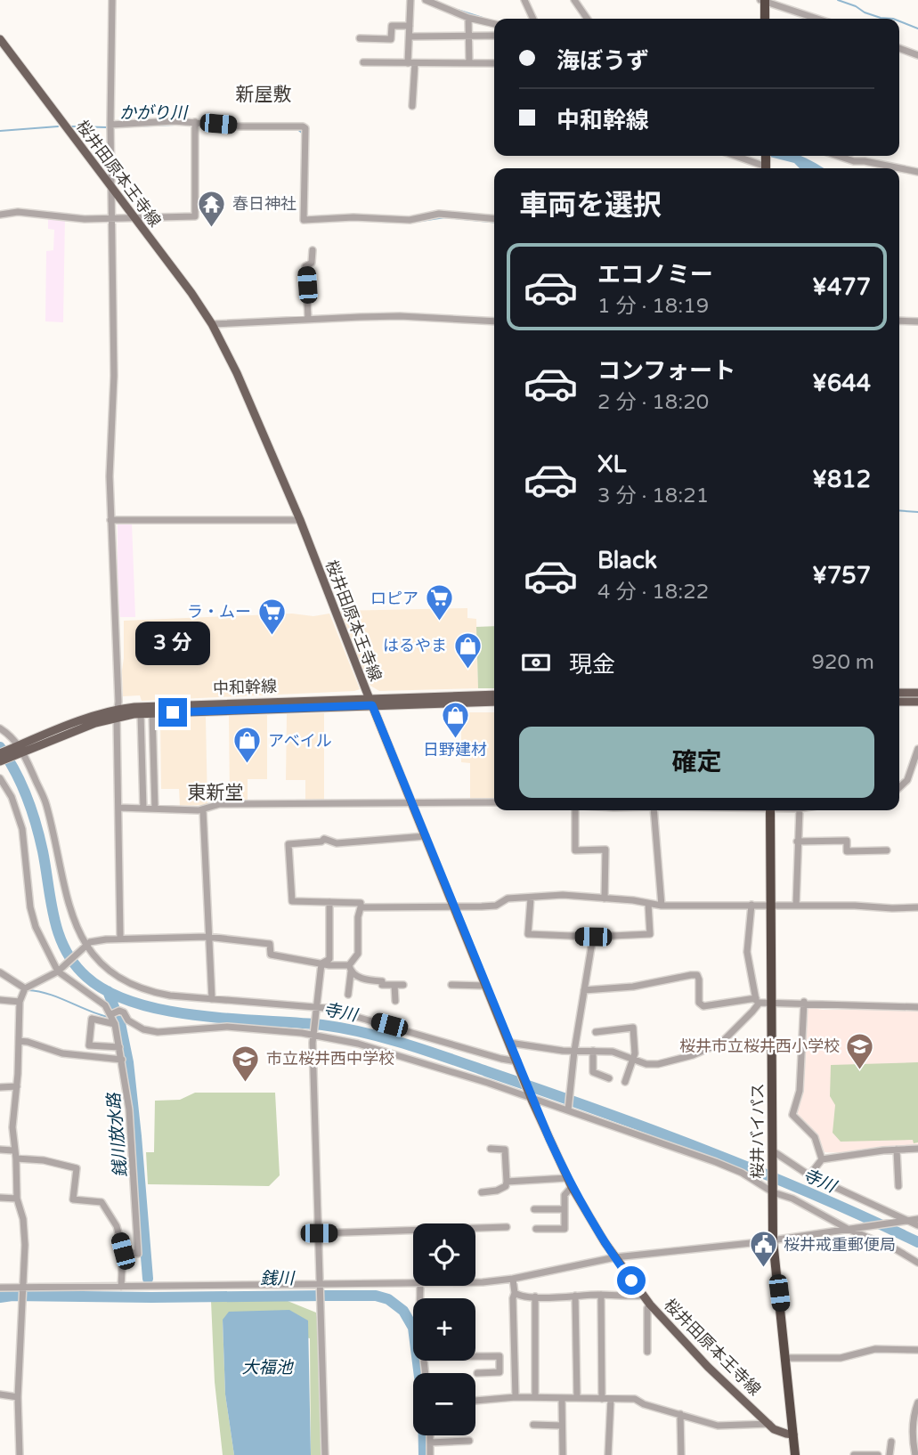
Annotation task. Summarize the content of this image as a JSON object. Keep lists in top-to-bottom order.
{
  "streets": {
    "highway": ["桜井バイパス"],
    "main road": ["桜井田原本王寺線", "中和幹線"]
  },
  "crossings": [
    ["桜井田原本王寺線", "中和幹線"],
    ["桜井田原本王寺線", "桜井バイパス"]
  ],
  "districts": ["新屋敷", "東新堂"],
  "water": [
    "かがり川",
    "寺川",
    "銭川放水路",
    "銭川",
    "大福池"
  ],
  "places": {
    "temple": ["春日神社"],
    "supermarket": ["ロピア", "ラ・ムー"],
    "shop": ["はるやま", "日野建材", "アベイル"],
    "school or university": ["桜井市立桜井西小学校", "市立桜井西中学校"],
    "public building": ["桜井戒重郵便局"]
  },
  "page": {
    "banner": ["海ぼうず", "中和幹線"],
    "heading": "車両を選択",
    "list": [
      {
        "name": "エコノミー",
        "note": "1 分 · 18:19",
        "value": "¥477"
      },
      {
        "name": "コンフォート",
        "note": "2 分 · 18:20",
        "value": "¥644"
      },
      {
        "name": "XL",
        "note": "3 分 · 18:21",
        "value": "¥812"
      },
      {
        "name": "Black",
        "note": "4 分 · 18:22",
        "value": "¥757"
      }
    ],
    "bubble": "3 分",
    "pay": ["現金", "920 m"],
    "buttons": "確定",
    "map_buttons": ["+", "−"]
  }
}
